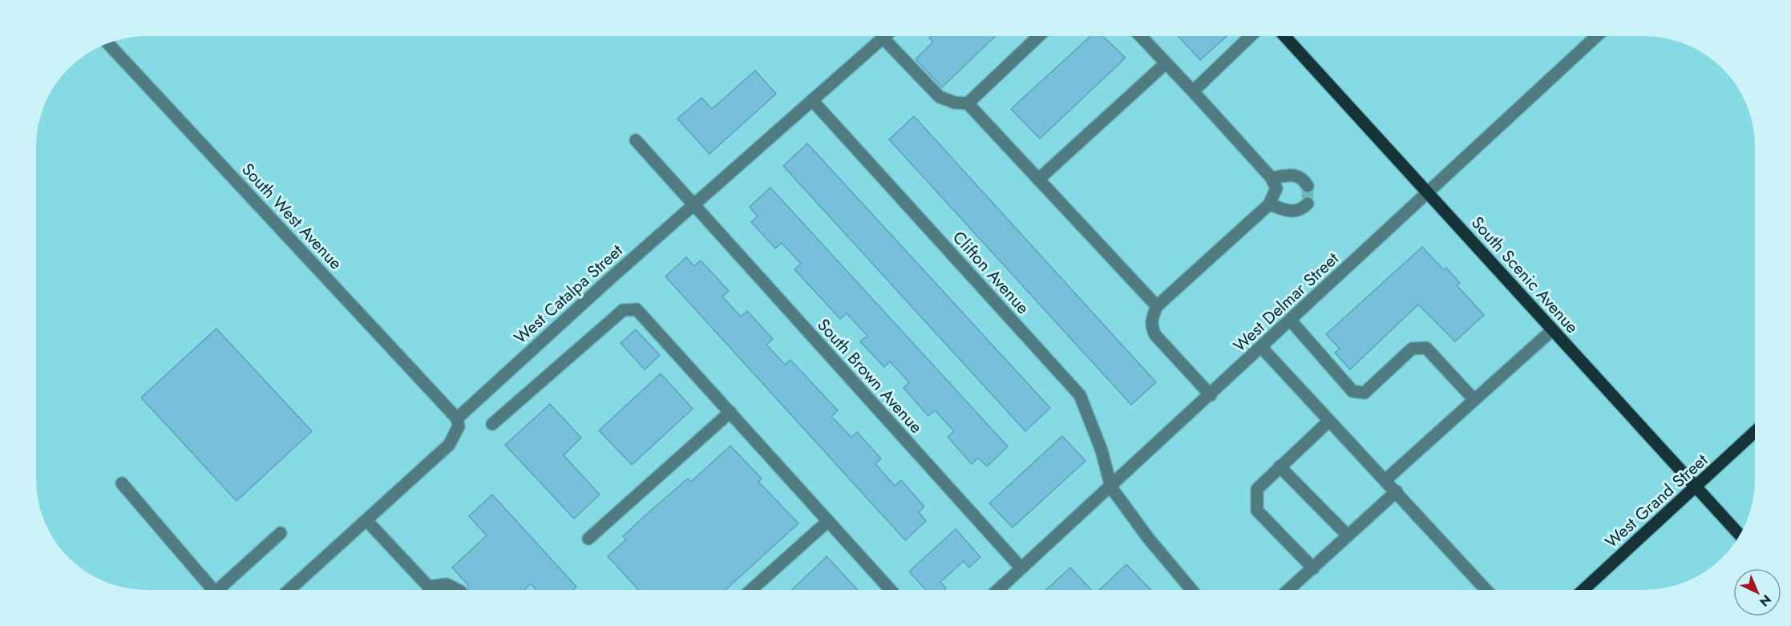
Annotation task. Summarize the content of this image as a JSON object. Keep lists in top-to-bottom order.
{
  "streets": {
    "main road": ["South Scenic Avenue", "West Grand Street"],
    "street": [
      "South West Avenue",
      "Clifton Avenue",
      "West Catalpa Street",
      "West Delmar Street",
      "South Brown Avenue"
    ]
  },
  "crossings": [
    ["South West Avenue", "West Catalpa Street"],
    ["Clifton Avenue", "West Catalpa Street"],
    ["Clifton Avenue", "West Delmar Street"],
    ["South Scenic Avenue", "West Delmar Street"],
    ["South Scenic Avenue", "West Grand Street"],
    ["West Catalpa Street", "South Brown Avenue"],
    ["West Delmar Street", "South Brown Avenue"]
  ],
  "north": "bottom right"
}
